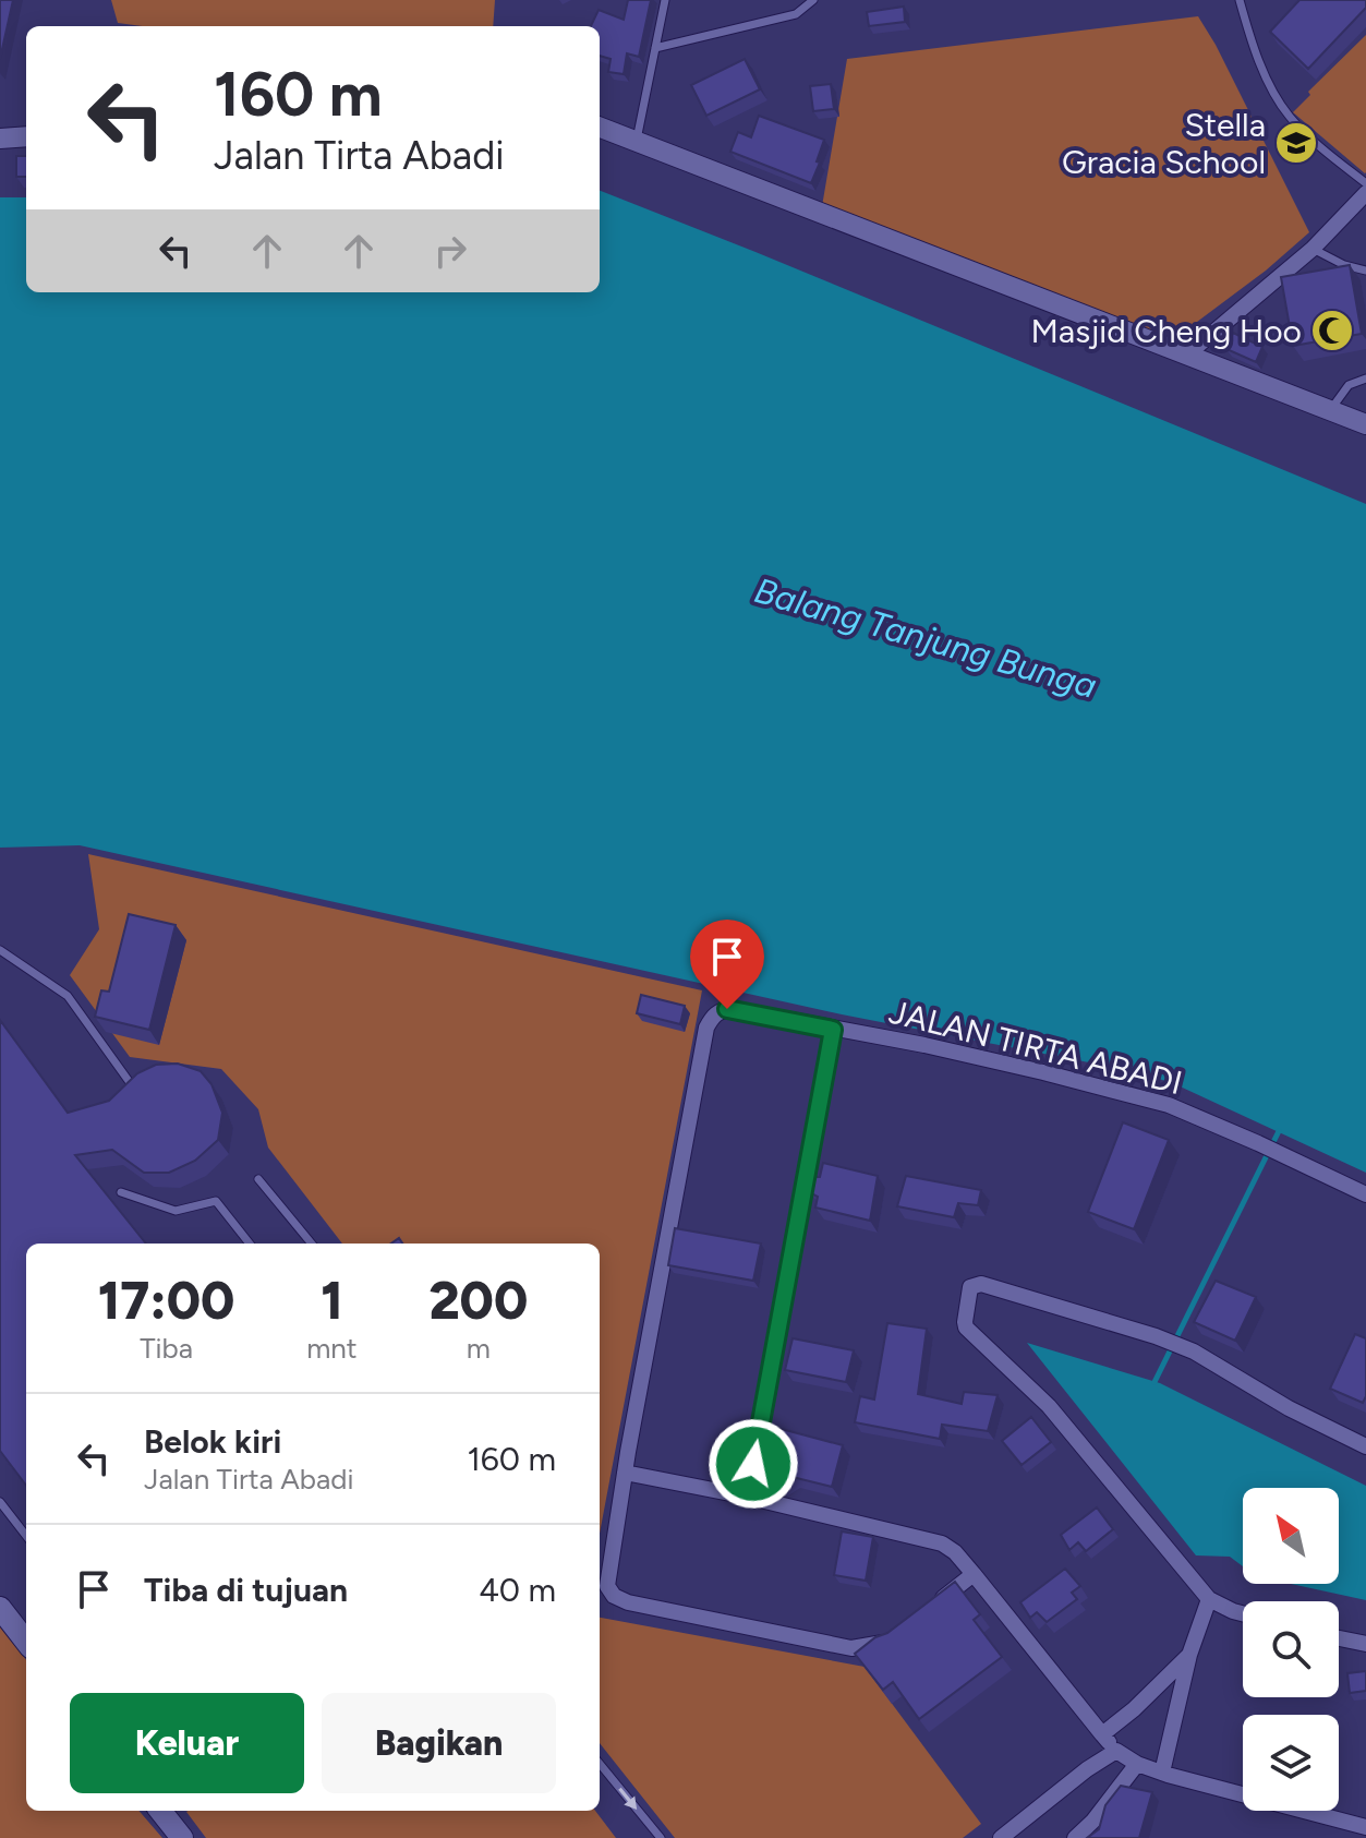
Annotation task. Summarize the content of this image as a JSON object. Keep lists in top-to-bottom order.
{
  "streets": {
    "street": ["JALAN TIRTA ABADI"]
  },
  "water": ["Balang Tanjung Bunga"],
  "places": {
    "school or university": ["Stella Gracia School"],
    "mosque": ["Masjid Cheng Hoo"]
  },
  "north": "top left",
  "page": {
    "turn": ["160 m", "Jalan Tirta Abadi"],
    "eta": [
      "17:00",
      "Tiba",
      "1",
      "mnt",
      "200",
      "m"
    ],
    "list": [
      {
        "name": "Belok kiri",
        "note": "Jalan Tirta Abadi",
        "value": "160 m"
      },
      {
        "name": "Tiba di tujuan",
        "value": "40 m"
      }
    ],
    "buttons": ["Keluar", "Bagikan"]
  }
}
